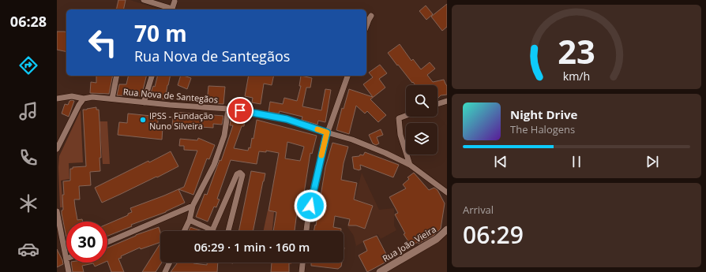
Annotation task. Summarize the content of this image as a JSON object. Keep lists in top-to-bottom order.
{
  "streets": {
    "street": ["Rua Nova de Santegãos", "Rua João Vieira"]
  },
  "places": ["IPSS - Fundação Nuno Silveira"],
  "page": {
    "tabs": "06:28",
    "turn": ["70 m", "Rua Nova de Santegãos"],
    "song": ["Night Drive", "The Halogens"],
    "tile": ["Arrival", "06:29"],
    "limit": "30",
    "trip": "06:29 · 1 min · 160 m",
    "gauge": ["23", "km/h"]
  }
}
